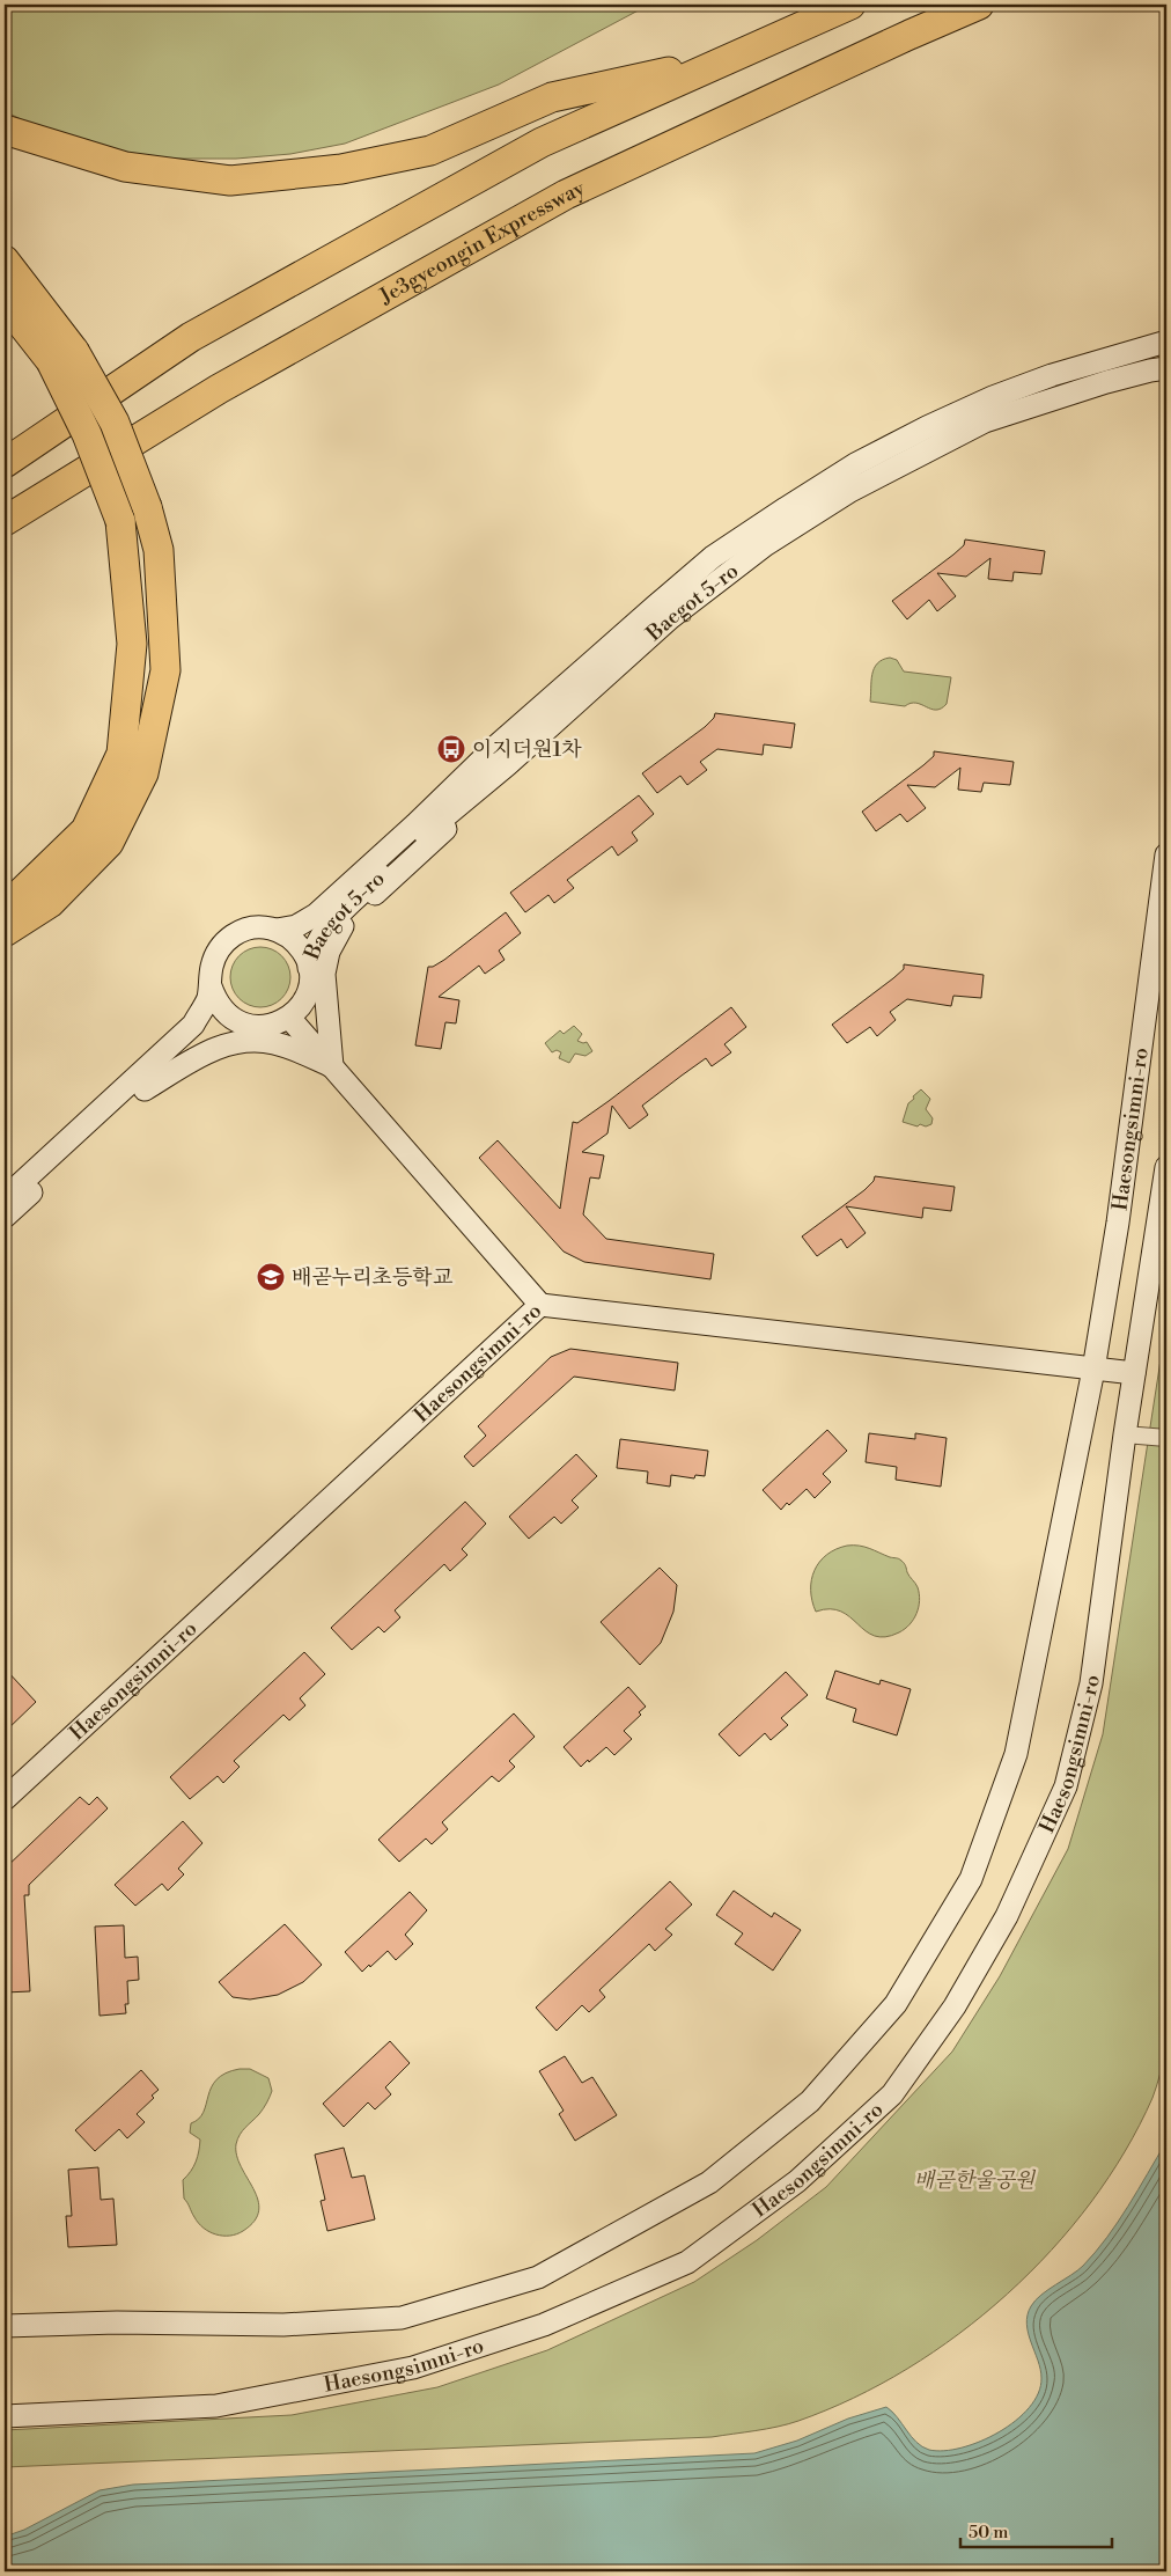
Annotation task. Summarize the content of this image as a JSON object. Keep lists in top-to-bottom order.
{
  "streets": {
    "highway": ["Je3gyeongin Expressway"],
    "street": ["Baegot 5-ro", "Haesongsimni-ro"]
  },
  "parks": ["배곧한울공원"],
  "places": {
    "bus stop": ["이지더원1차"],
    "school or university": ["배곧누리초등학교"]
  },
  "scale_bar": "50 m"
}
